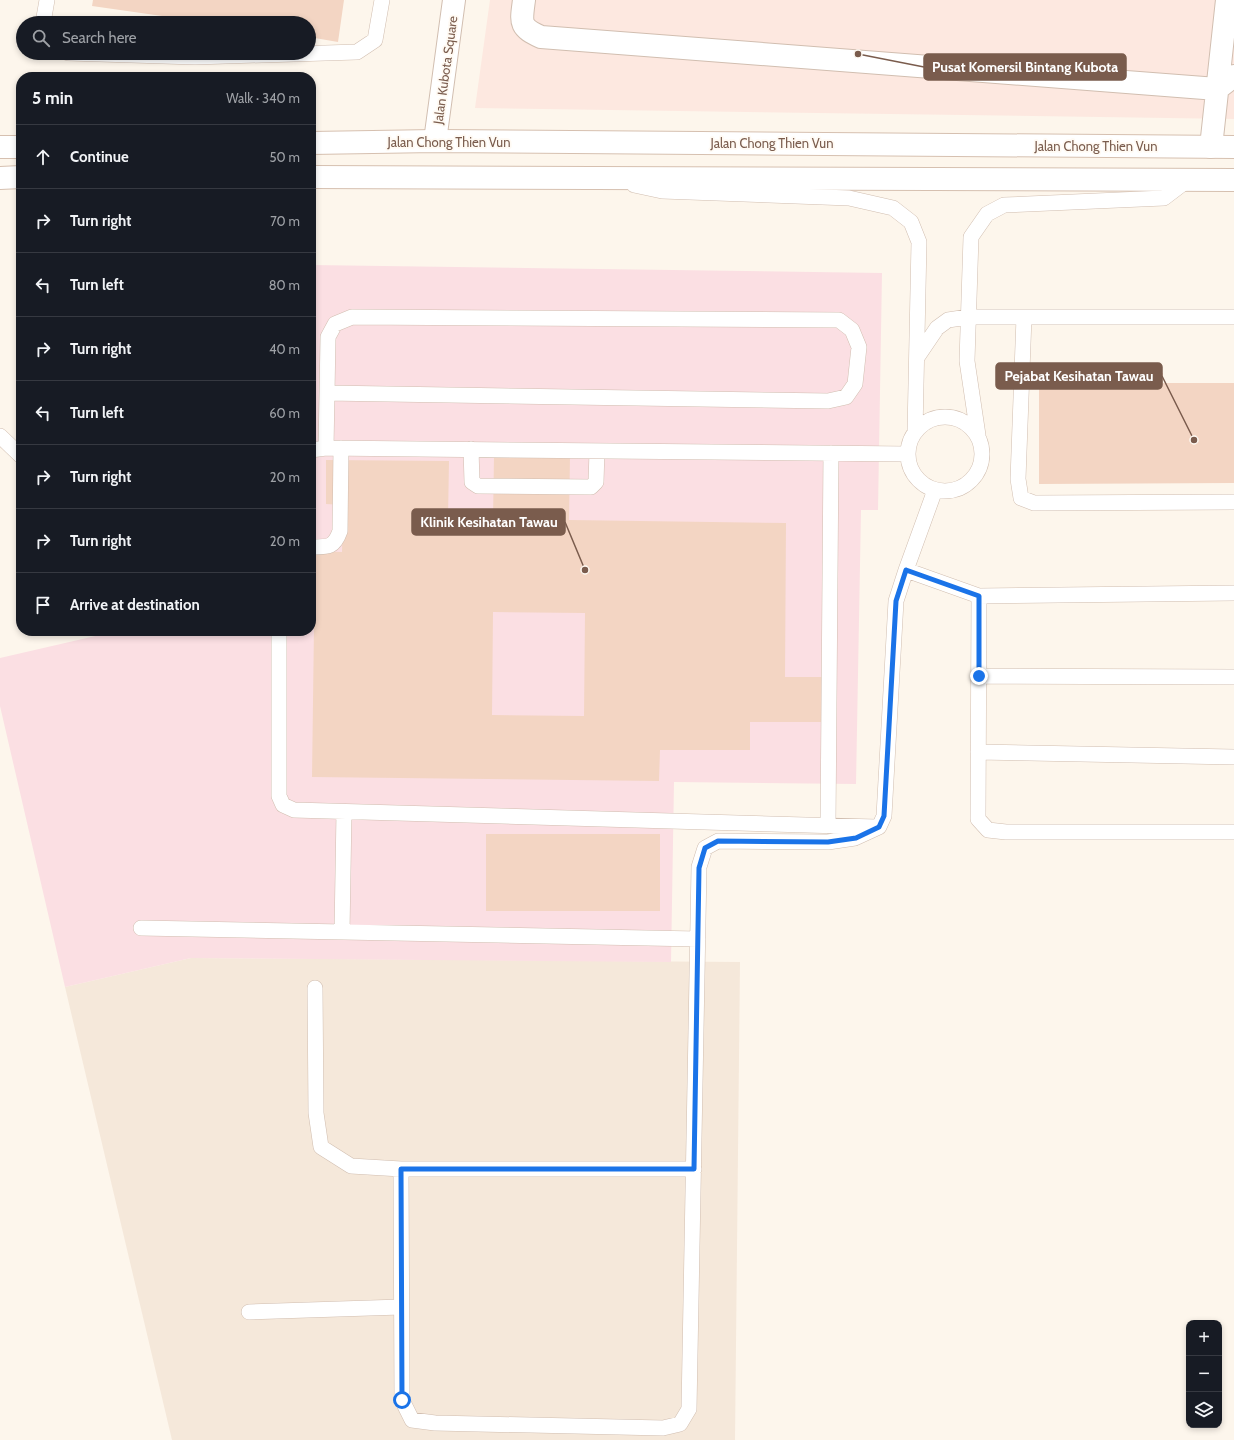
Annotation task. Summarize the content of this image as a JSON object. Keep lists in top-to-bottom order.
{
  "streets": {
    "main road": ["Jalan Kubota Square", "Jalan Chong Thien Vun"]
  },
  "crossings": [
    ["Jalan Kubota Square", "Jalan Chong Thien Vun"]
  ],
  "places": ["Pusat Komersil Bintang Kubota", "Pejabat Kesihatan Tawau", "Klinik Kesihatan Tawau"],
  "page": {
    "search": "Search here",
    "heading": ["5 min", "Walk · 340 m"],
    "list": [
      ["Continue", "50 m"],
      ["Turn right", "70 m"],
      ["Turn left", "80 m"],
      ["Turn right", "40 m"],
      ["Turn left", "60 m"],
      ["Turn right", "20 m"],
      ["Turn right", "20 m"],
      "Arrive at destination"
    ],
    "map_buttons": ["+", "−"]
  }
}
